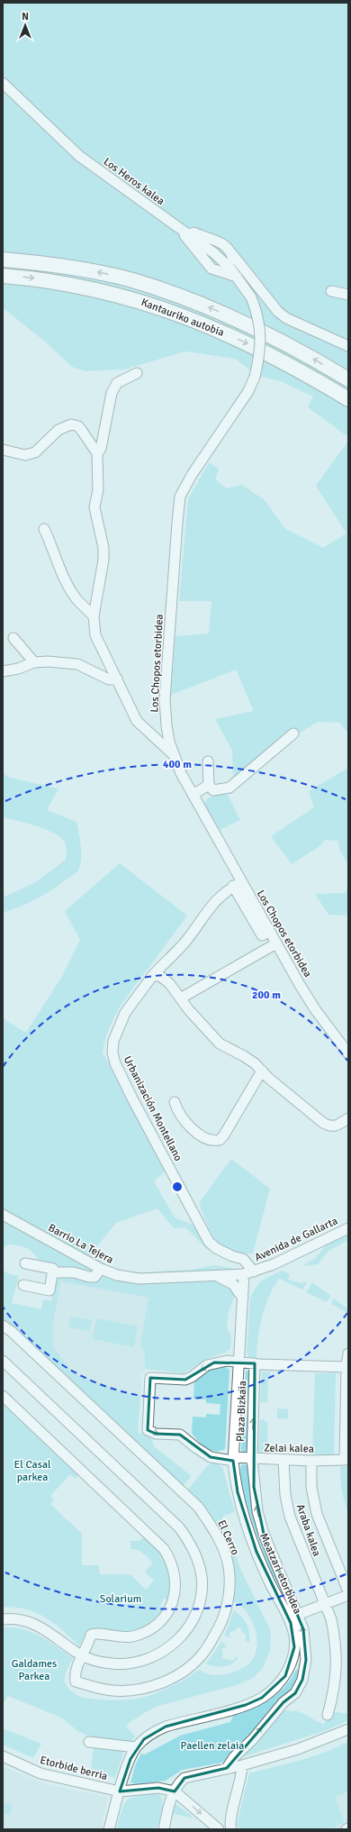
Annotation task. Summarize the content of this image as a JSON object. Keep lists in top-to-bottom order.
{
  "streets": {
    "highway": ["Kantauriko autobia"],
    "street": [
      "Los Heros kalea",
      "Los Chopos etorbidea",
      "Urbanización Montellano",
      "Avenida de Gallarta",
      "Barrio La Tejera",
      "Plaza Bizkaia",
      "Zelai kalea",
      "Araba kalea",
      "El Cerro",
      "Meatzari etorbidea",
      "Etorbide berria"
    ]
  },
  "crossings": [
    ["Los Chopos etorbidea", "Urbanización Montellano"],
    ["Urbanización Montellano", "Avenida de Gallarta"],
    ["Urbanización Montellano", "Meatzari etorbidea"],
    ["Avenida de Gallarta", "Barrio La Tejera"],
    ["Avenida de Gallarta", "Meatzari etorbidea"],
    ["Plaza Bizkaia", "Zelai kalea"],
    ["Zelai kalea", "Araba kalea"],
    ["Zelai kalea", "Meatzari etorbidea"],
    ["Meatzari etorbidea", "Etorbide berria"]
  ],
  "parks": [
    "El Casal parkea",
    "Solarium",
    "Galdames Parkea",
    "Paellen zelaia"
  ],
  "north": "top",
  "rings": ["400 m", "200 m"]
}
